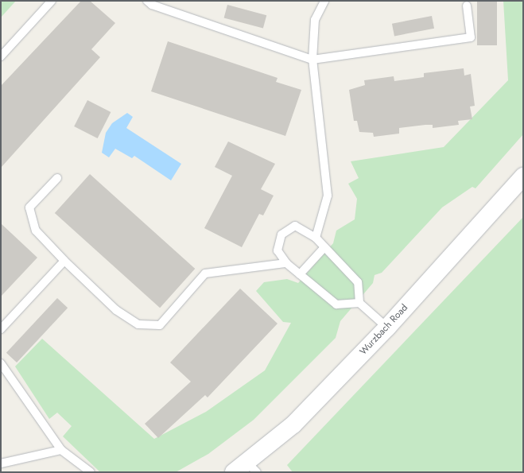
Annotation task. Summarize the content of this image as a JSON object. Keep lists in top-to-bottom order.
{
  "streets": {
    "main road": ["Wurzbach Road"]
  }
}
